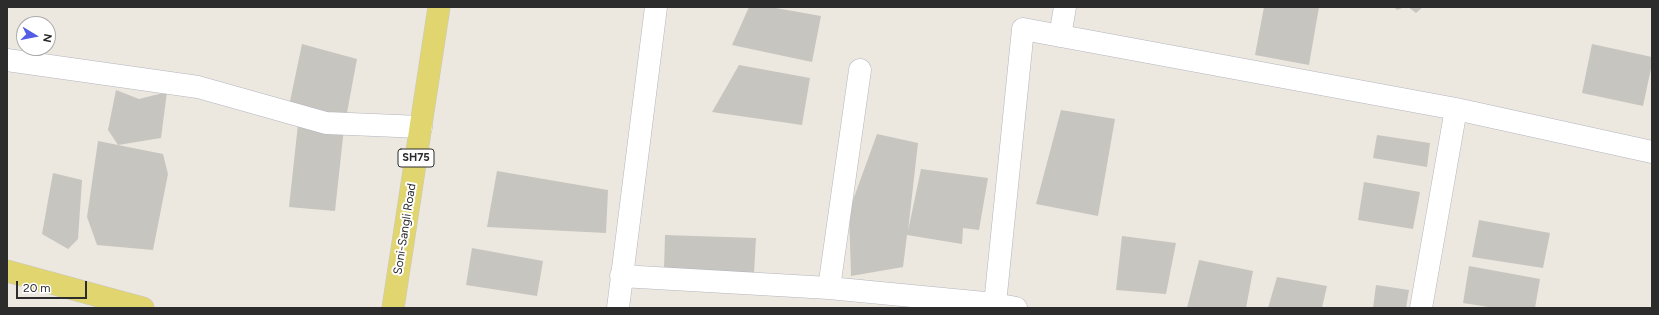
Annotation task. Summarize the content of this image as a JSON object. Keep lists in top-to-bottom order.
{
  "streets": {
    "main road": ["SH75", "Soni-Sangli Road"]
  },
  "scale_bar": "20 m",
  "north": "right"
}
